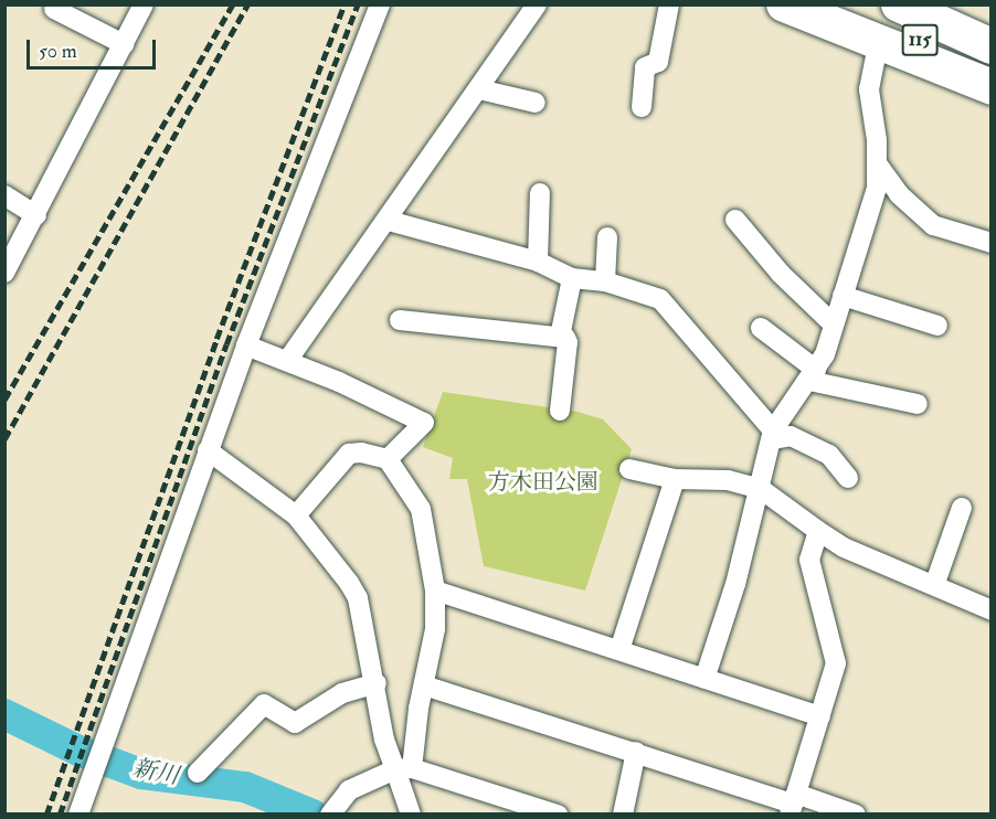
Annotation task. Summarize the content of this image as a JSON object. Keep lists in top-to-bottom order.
{
  "streets": {
    "highway": ["115"]
  },
  "water": ["新川"],
  "parks": ["方木田公園"],
  "scale_bar": "50 m"
}
